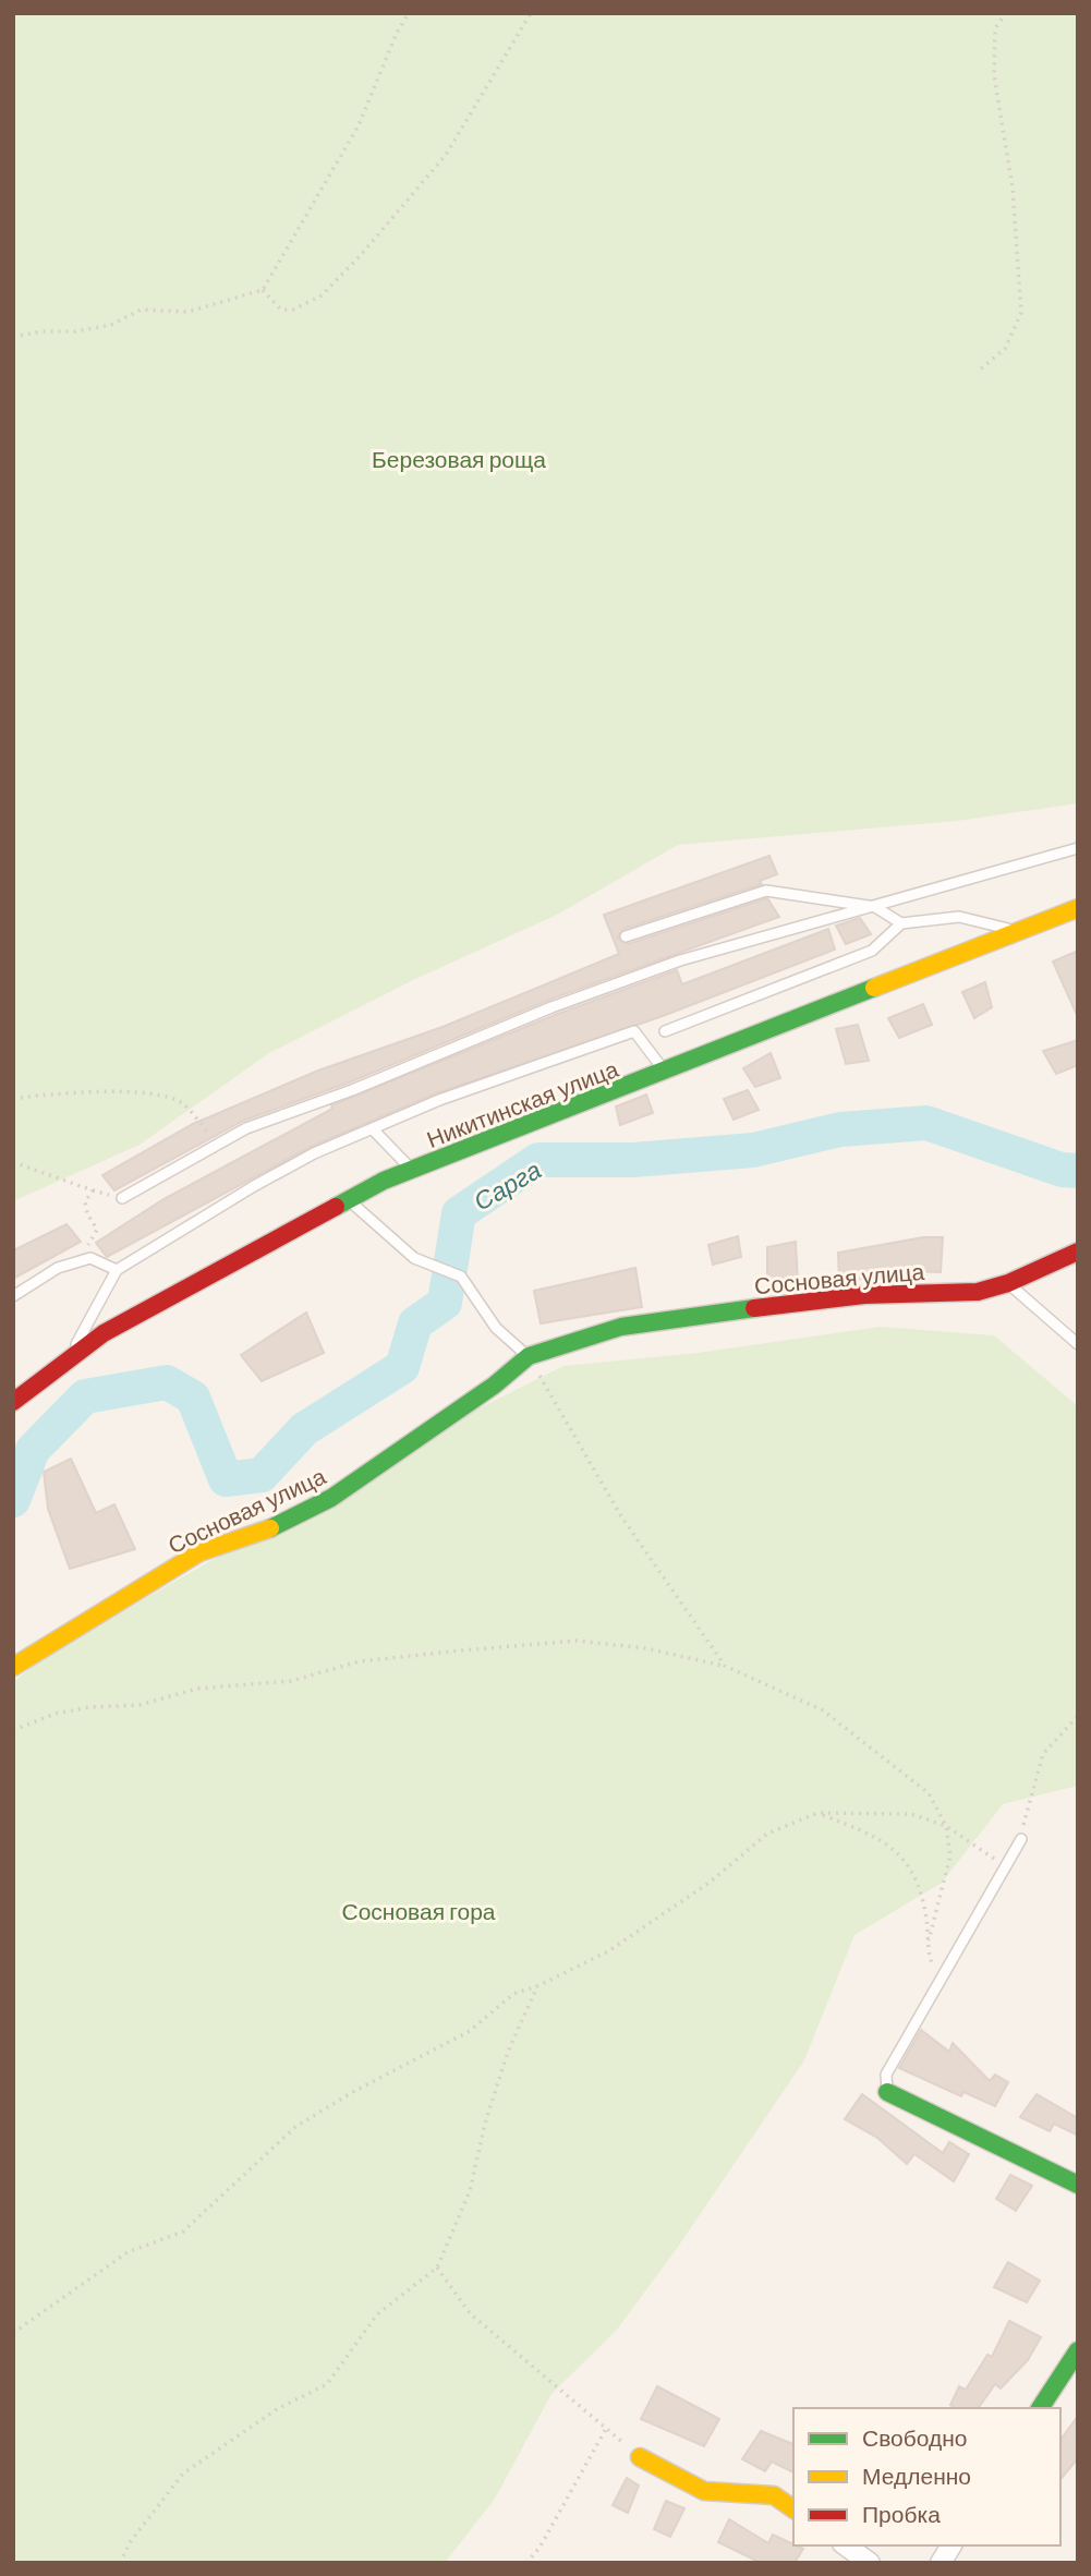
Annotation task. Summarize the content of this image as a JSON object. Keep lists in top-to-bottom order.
{
  "streets": {
    "street": ["Никитинская улица", "Сосновая улица"]
  },
  "water": ["Сарга"],
  "parks": ["Березовая роща", "Сосновая гора"],
  "legend": ["Свободно", "Медленно", "Пробка"]
}
